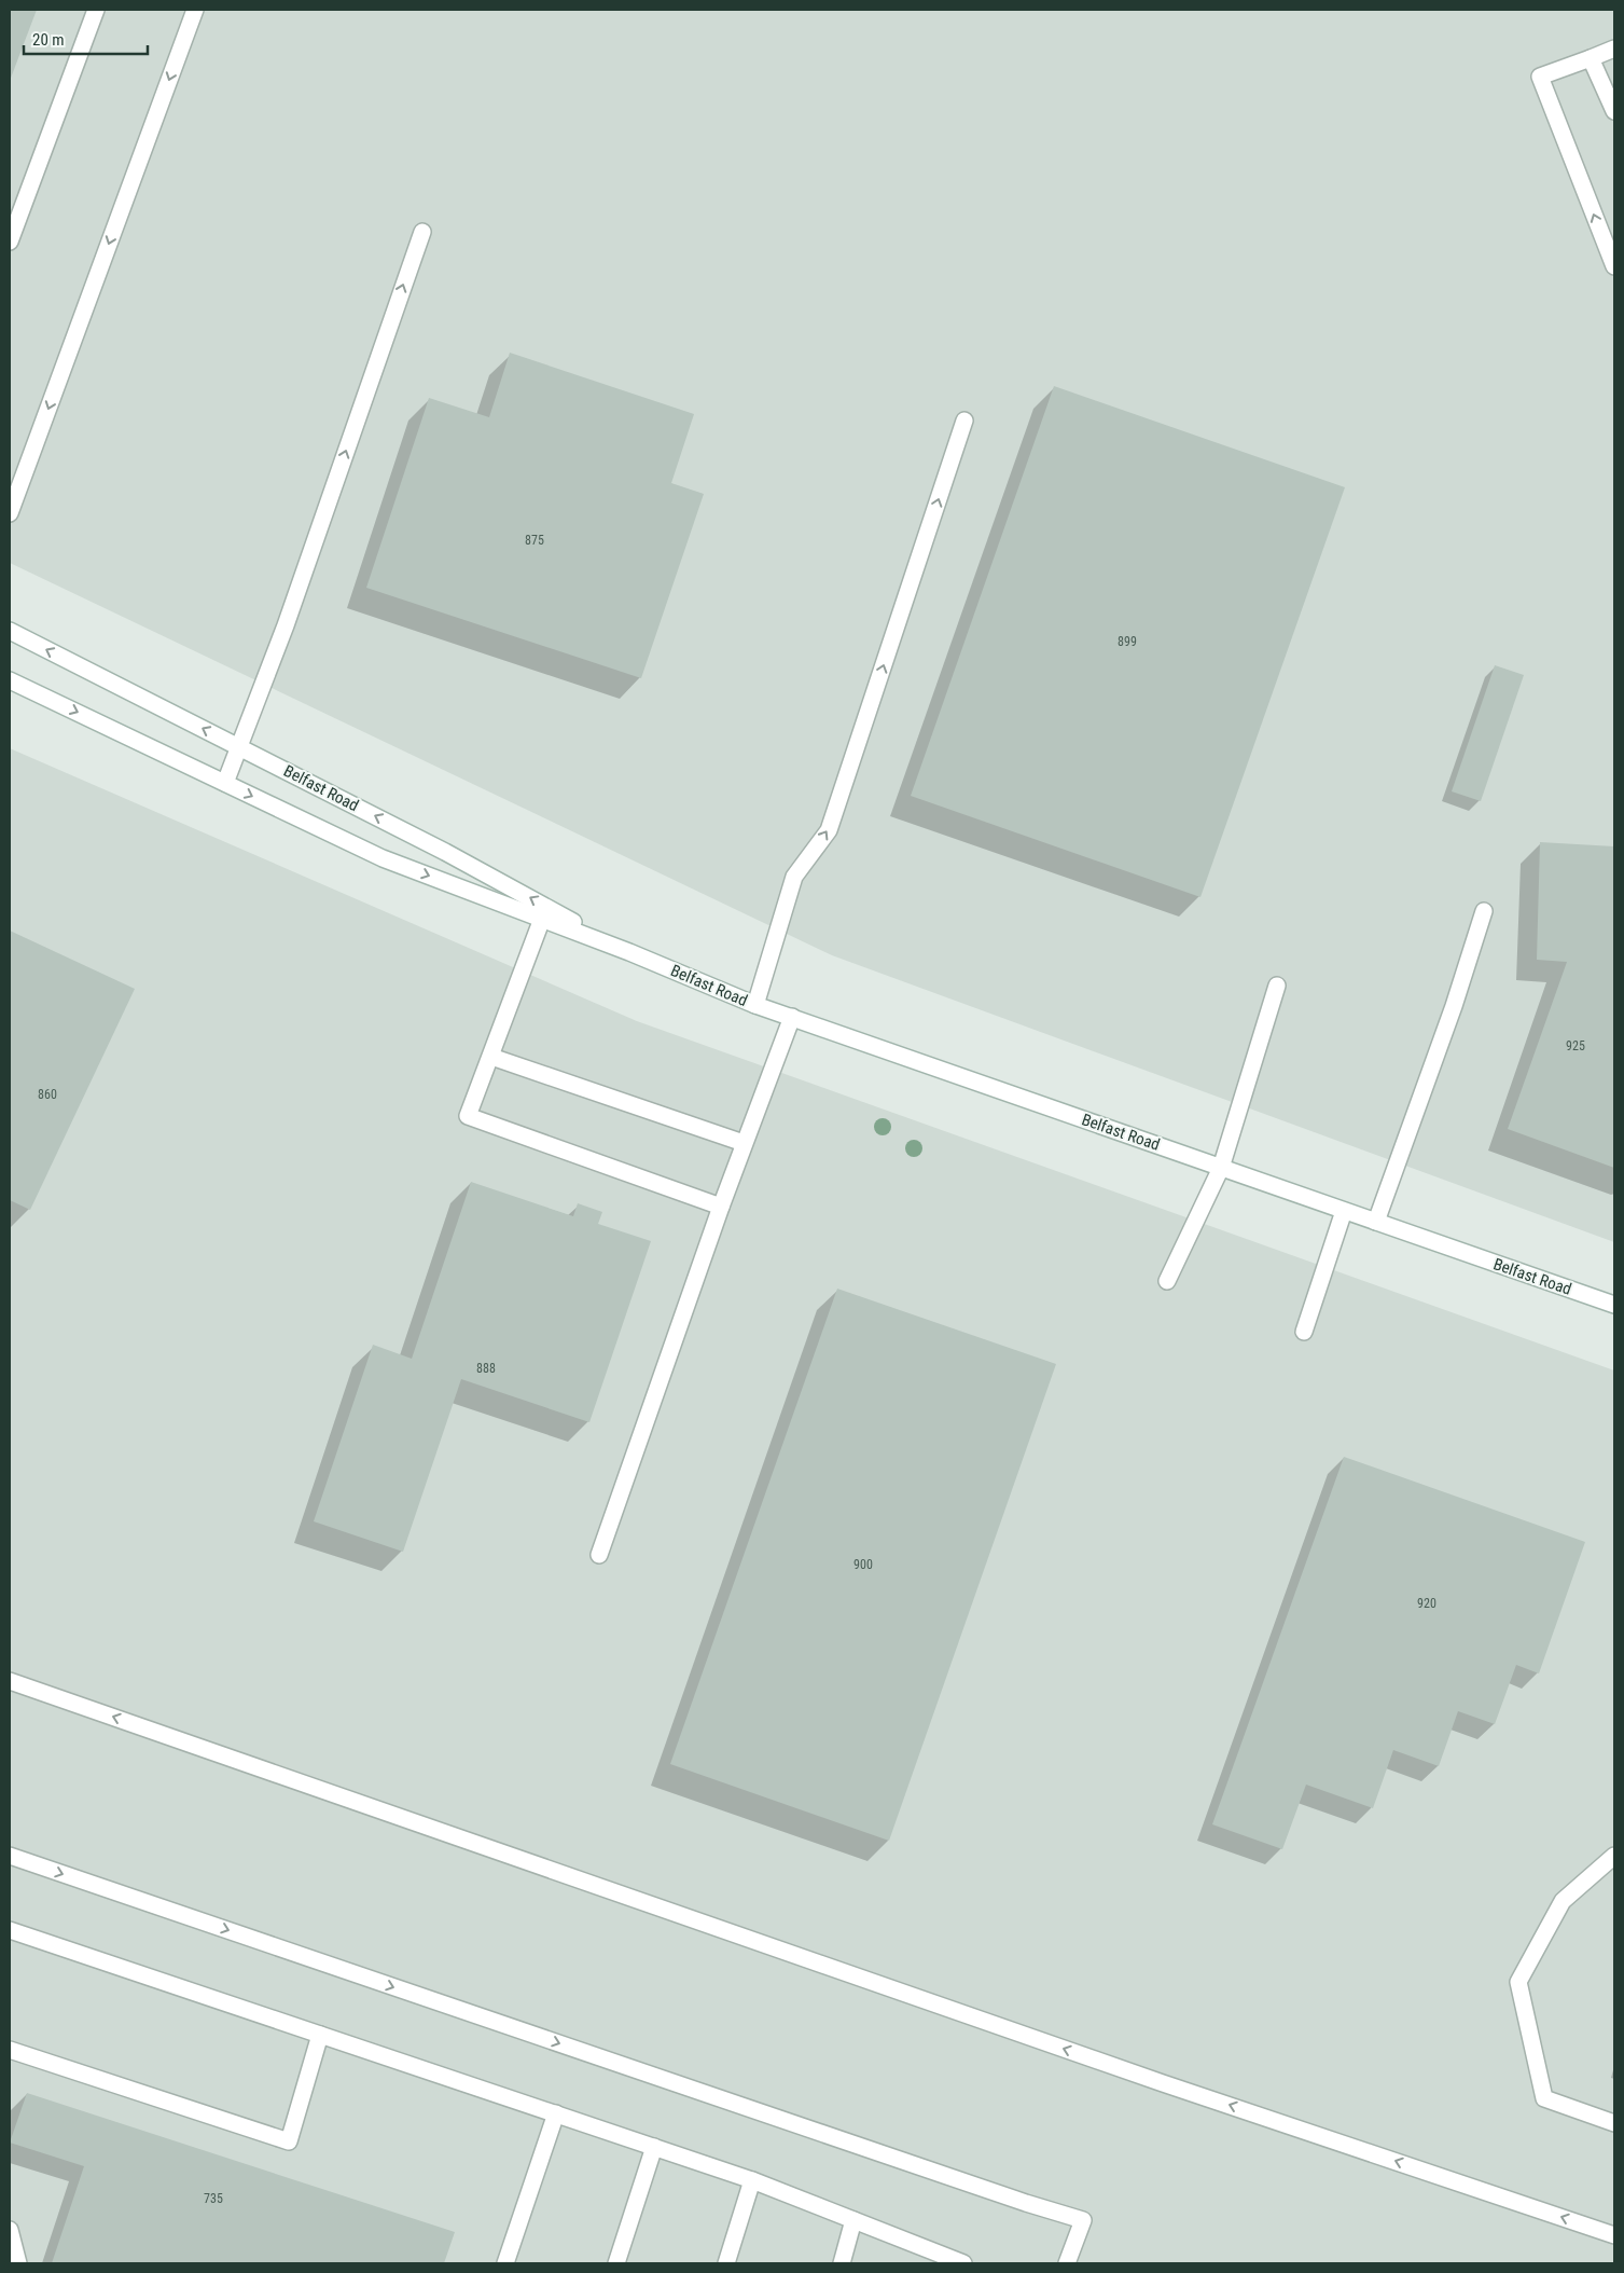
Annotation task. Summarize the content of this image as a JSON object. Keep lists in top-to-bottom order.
{
  "streets": {
    "street": ["Belfast Road"]
  },
  "house_numbers": [
    "875",
    "899",
    "925",
    "860",
    "888",
    "900",
    "920",
    "735"
  ],
  "scale_bar": "20 m"
}
